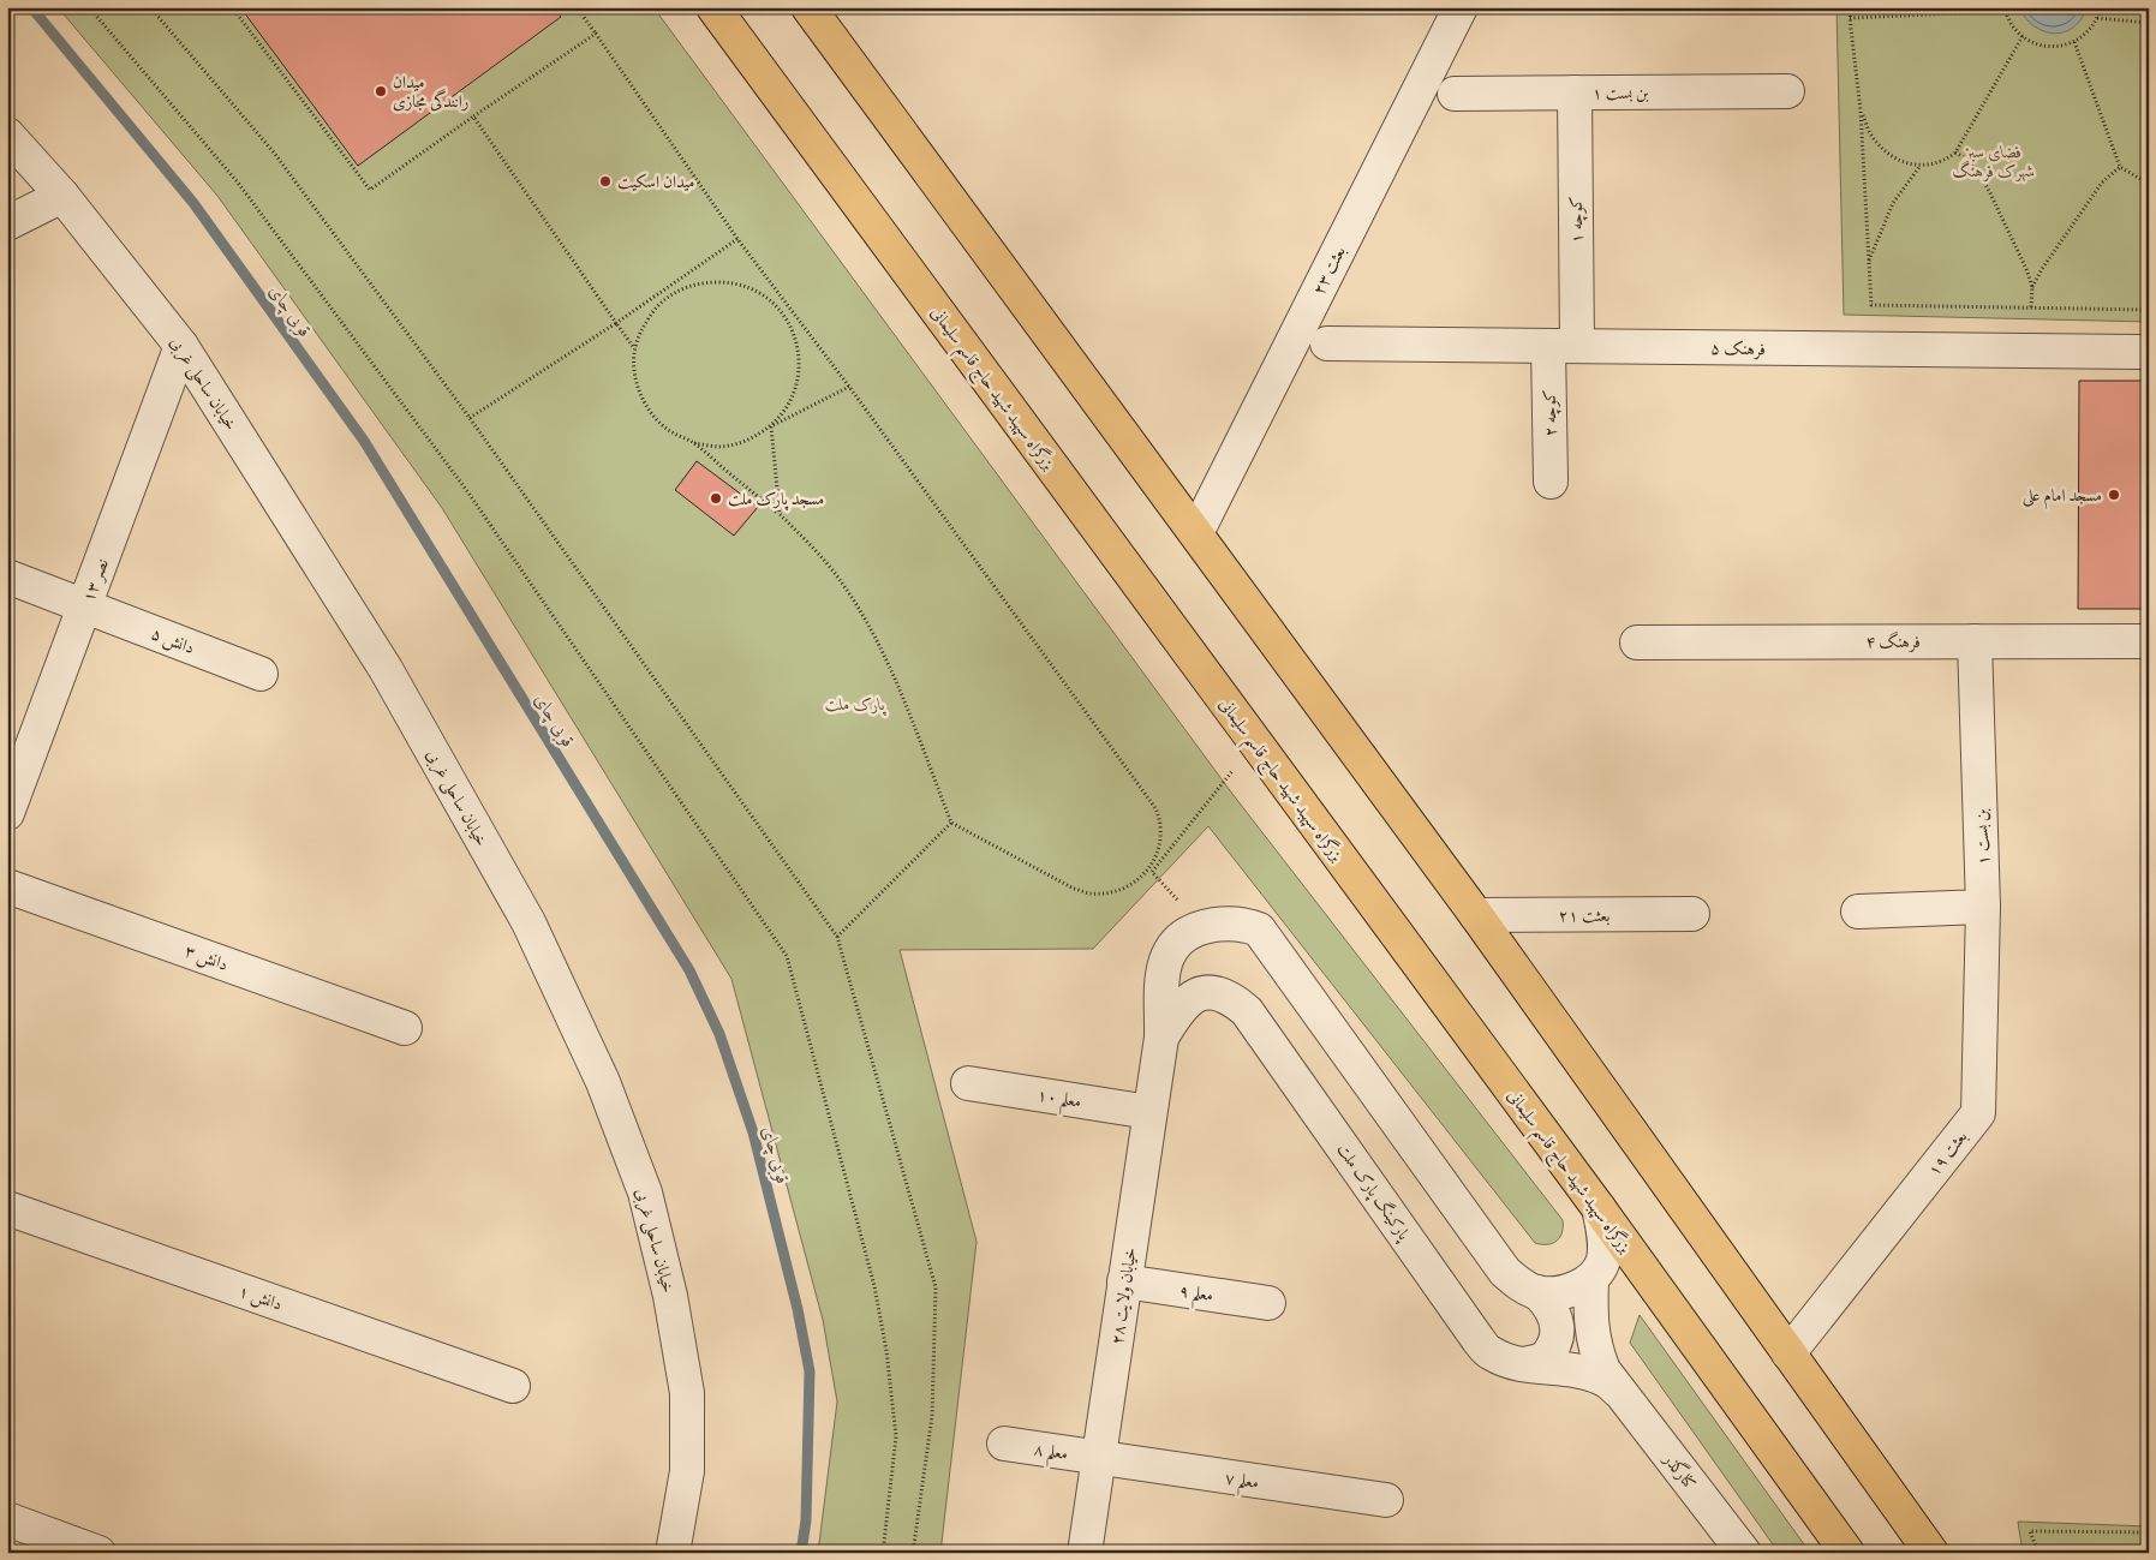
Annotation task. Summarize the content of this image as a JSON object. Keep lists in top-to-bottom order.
{
  "streets": {
    "highway": ["بزرگراه سپهبد شهید حاج قاسم سلیمانی"],
    "street": [
      "بن بست ۱",
      "کوچه ۱",
      "بعثت ۲۳",
      "فرهنک ۵",
      "خیابان ساحلی غربی",
      "کوچه ۲",
      "نصر ۱۳",
      "دانش ۵",
      "فرهنگ ۴",
      "بعثت ۲۱",
      "دانش ۳",
      "معلم ۱۰",
      "بعثت ۱۹",
      "پارکینگ پارک ملت",
      "معلم ۹",
      "خیابان ولایت ۲۸",
      "دانش ۱",
      "معلم ۸",
      "کنارگذر",
      "معلم ۷"
    ]
  },
  "crossings": [
    ["بن بست ۱", "کوچه ۱"],
    ["بن بست ۱", "فرهنگ ۴"],
    ["بن بست ۱", "بعثت ۱۹"],
    ["کوچه ۱", "فرهنک ۵"],
    ["کوچه ۱", "کوچه ۲"],
    ["فرهنک ۵", "کوچه ۲"],
    ["خیابان ساحلی غربی", "نصر ۱۳"],
    ["نصر ۱۳", "دانش ۵"],
    ["معلم ۱۰", "خیابان ولایت ۲۸"],
    ["پارکینگ پارک ملت", "خیابان ولایت ۲۸"],
    ["پارکینگ پارک ملت", "کنارگذر"],
    ["معلم ۹", "خیابان ولایت ۲۸"],
    ["خیابان ولایت ۲۸", "معلم ۸"],
    ["خیابان ولایت ۲۸", "معلم ۷"],
    ["معلم ۸", "معلم ۷"]
  ],
  "water": ["قوبی چای"],
  "parks": ["فضای سبز شهرک فرهنگ", "پارک ملت"],
  "places": [
    "میدان رانندگی مجازی",
    "میدان اسکیت",
    "مسجد امام علی",
    "مسجد پارک ملت"
  ]
}
